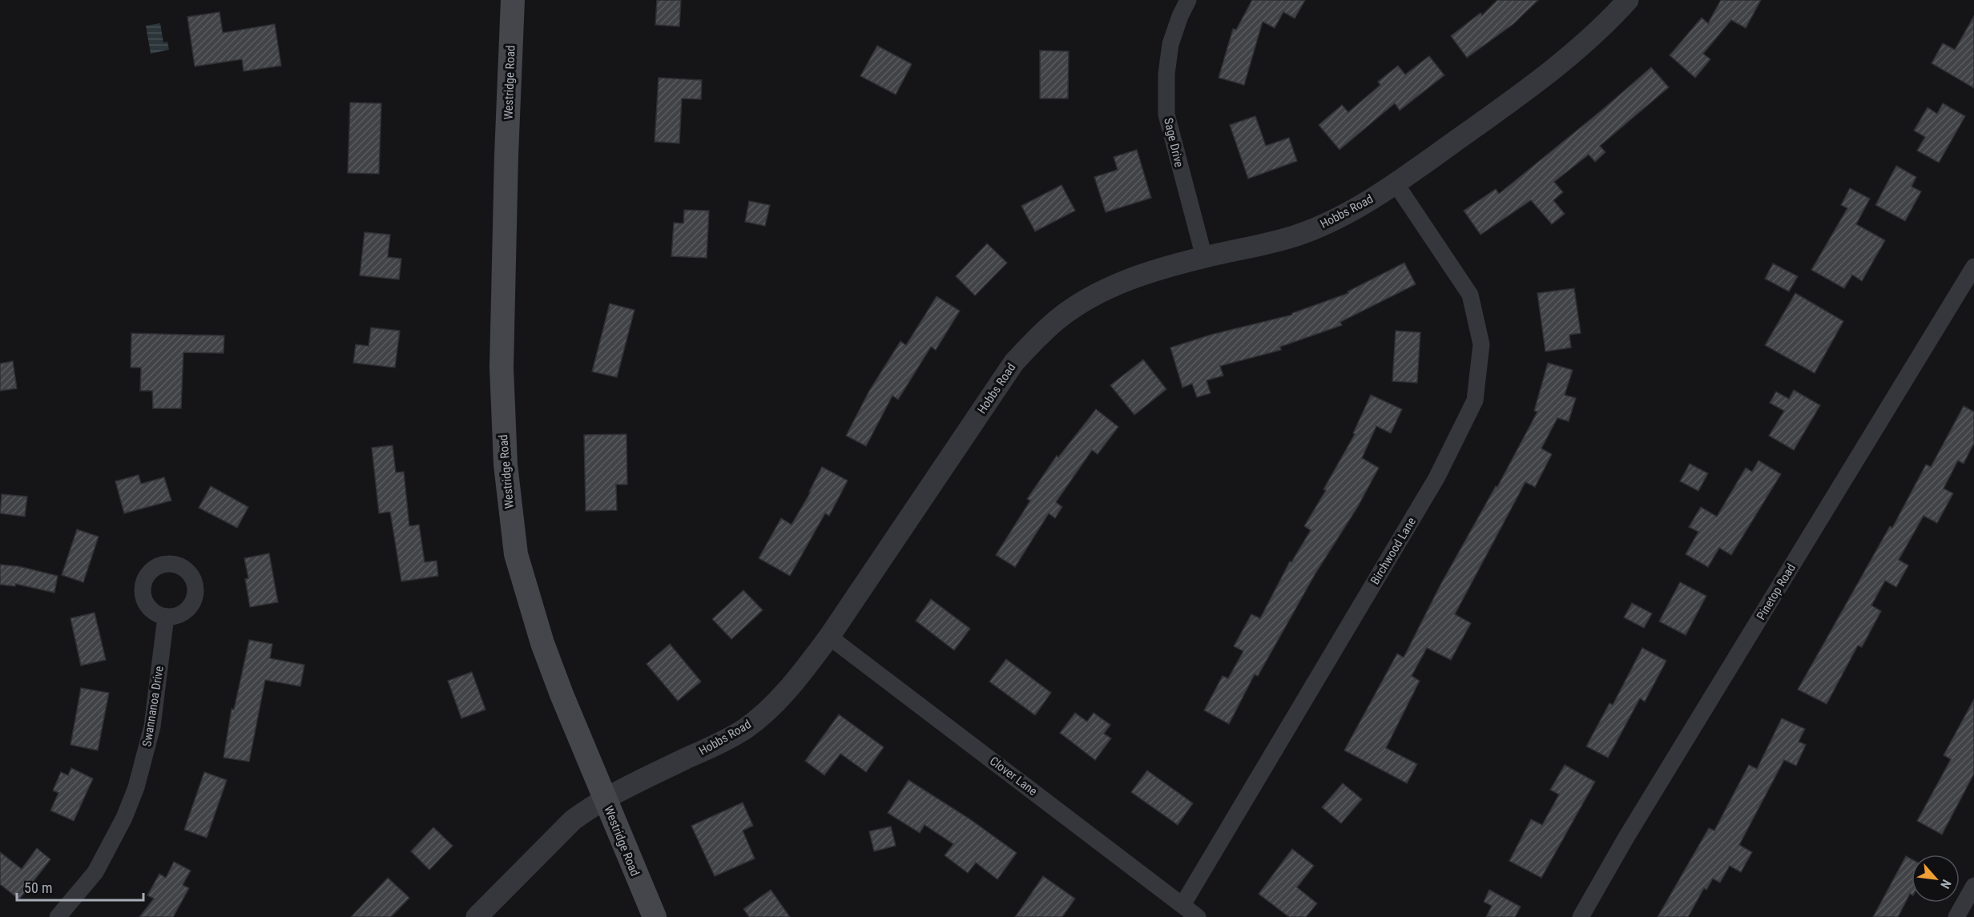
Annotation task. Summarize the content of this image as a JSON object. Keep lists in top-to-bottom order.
{
  "streets": {
    "main road": ["Westridge Road"],
    "street": [
      "Sage Drive",
      "Hobbs Road",
      "Birchwood Lane",
      "Pinetop Road",
      "Swannanoa Drive",
      "Clover Lane"
    ]
  },
  "crossings": [
    ["Westridge Road", "Hobbs Road"],
    ["Sage Drive", "Hobbs Road"],
    ["Hobbs Road", "Birchwood Lane"],
    ["Hobbs Road", "Clover Lane"],
    ["Birchwood Lane", "Clover Lane"]
  ],
  "scale_bar": "50 m",
  "north": "bottom right"
}
